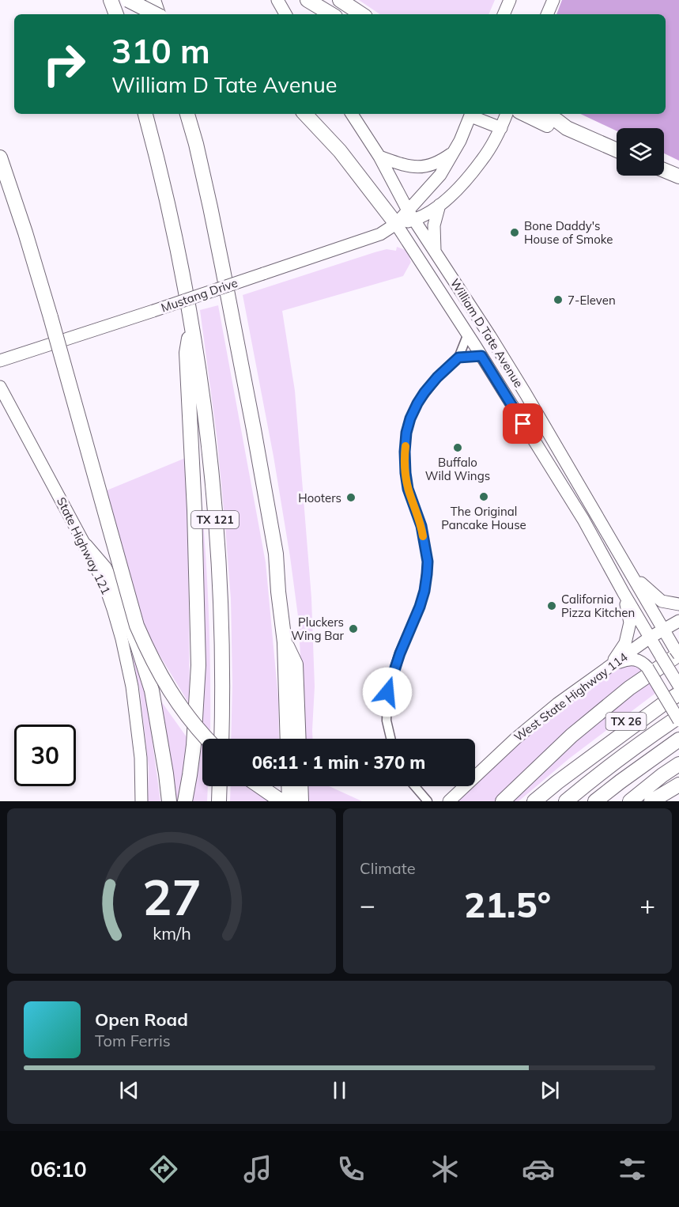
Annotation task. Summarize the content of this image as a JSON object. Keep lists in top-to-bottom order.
{
  "streets": {
    "highway": ["TX 121", "TX 26"],
    "main road": [
      "Mustang Drive",
      "William D Tate Avenue",
      "State Highway 121",
      "West State Highway 114"
    ]
  },
  "crossings": [
    ["Mustang Drive", "William D Tate Avenue"],
    ["William D Tate Avenue", "West State Highway 114"]
  ],
  "places": [
    "Bone Daddy's House of Smoke",
    "7-Eleven",
    "Buffalo Wild Wings",
    "The Original Pancake House",
    "Hooters",
    "California Pizza Kitchen",
    "Pluckers Wing Bar"
  ],
  "page": {
    "turn": ["310 m", "William D Tate Avenue"],
    "limit": "30",
    "trip": "06:11 · 1 min · 370 m",
    "tile": "Climate",
    "heat": ["−", "21.5°", "+"],
    "song": ["Open Road", "Tom Ferris"],
    "tabs": "06:10",
    "gauge": ["27", "km/h"]
  }
}
